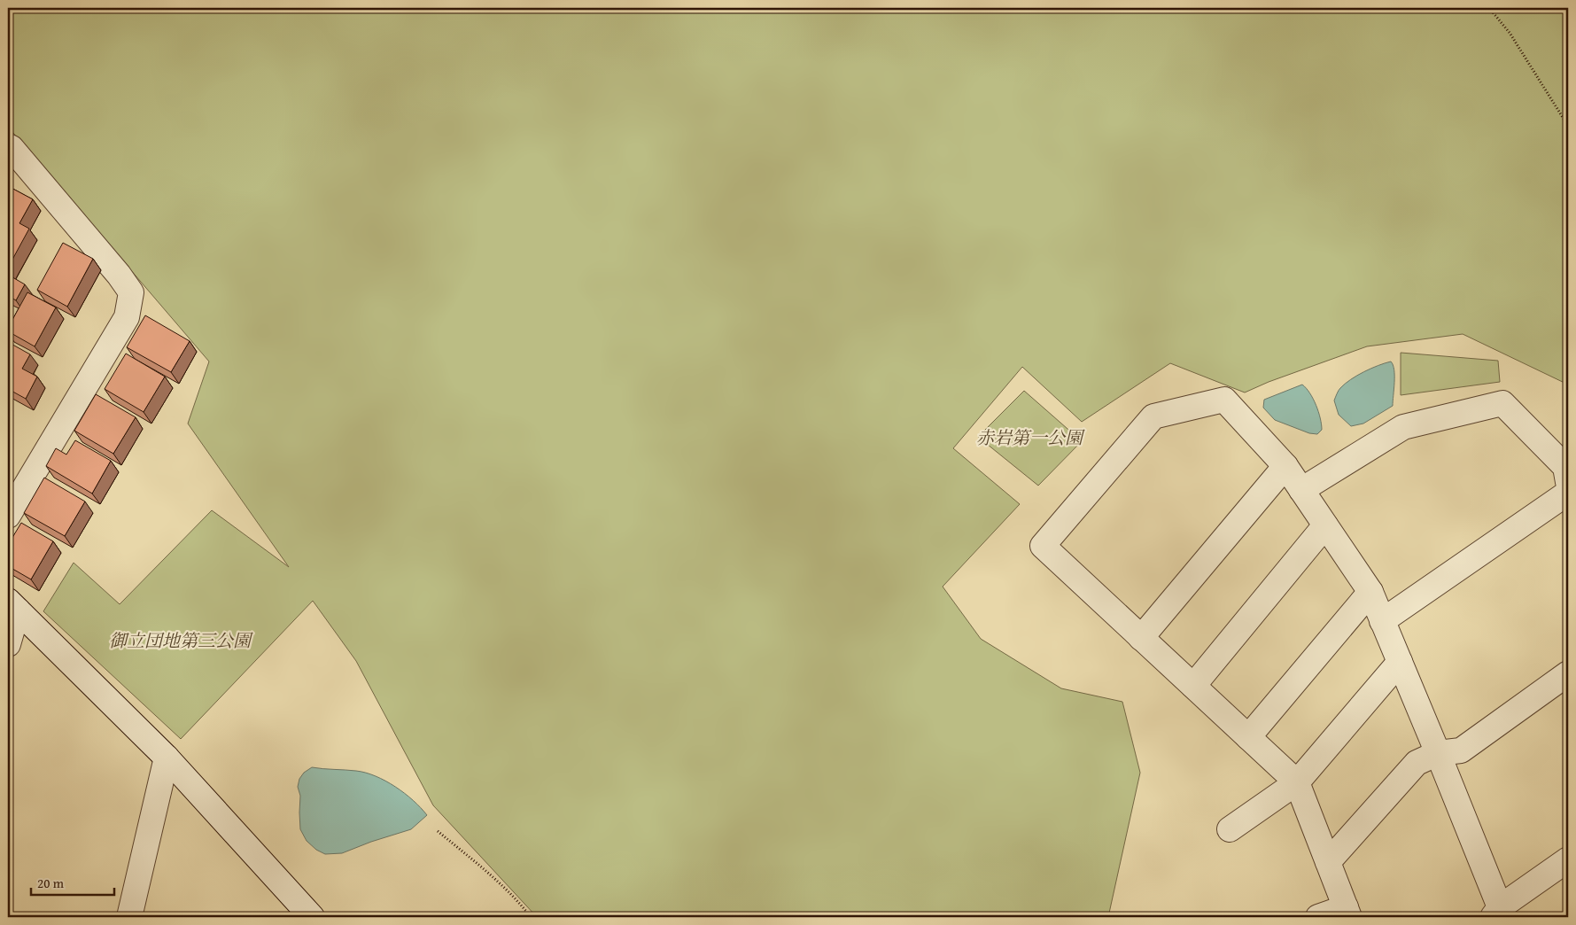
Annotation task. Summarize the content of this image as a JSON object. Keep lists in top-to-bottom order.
{
  "parks": ["赤岩第一公園", "御立団地第三公園"],
  "scale_bar": "20 m"
}
